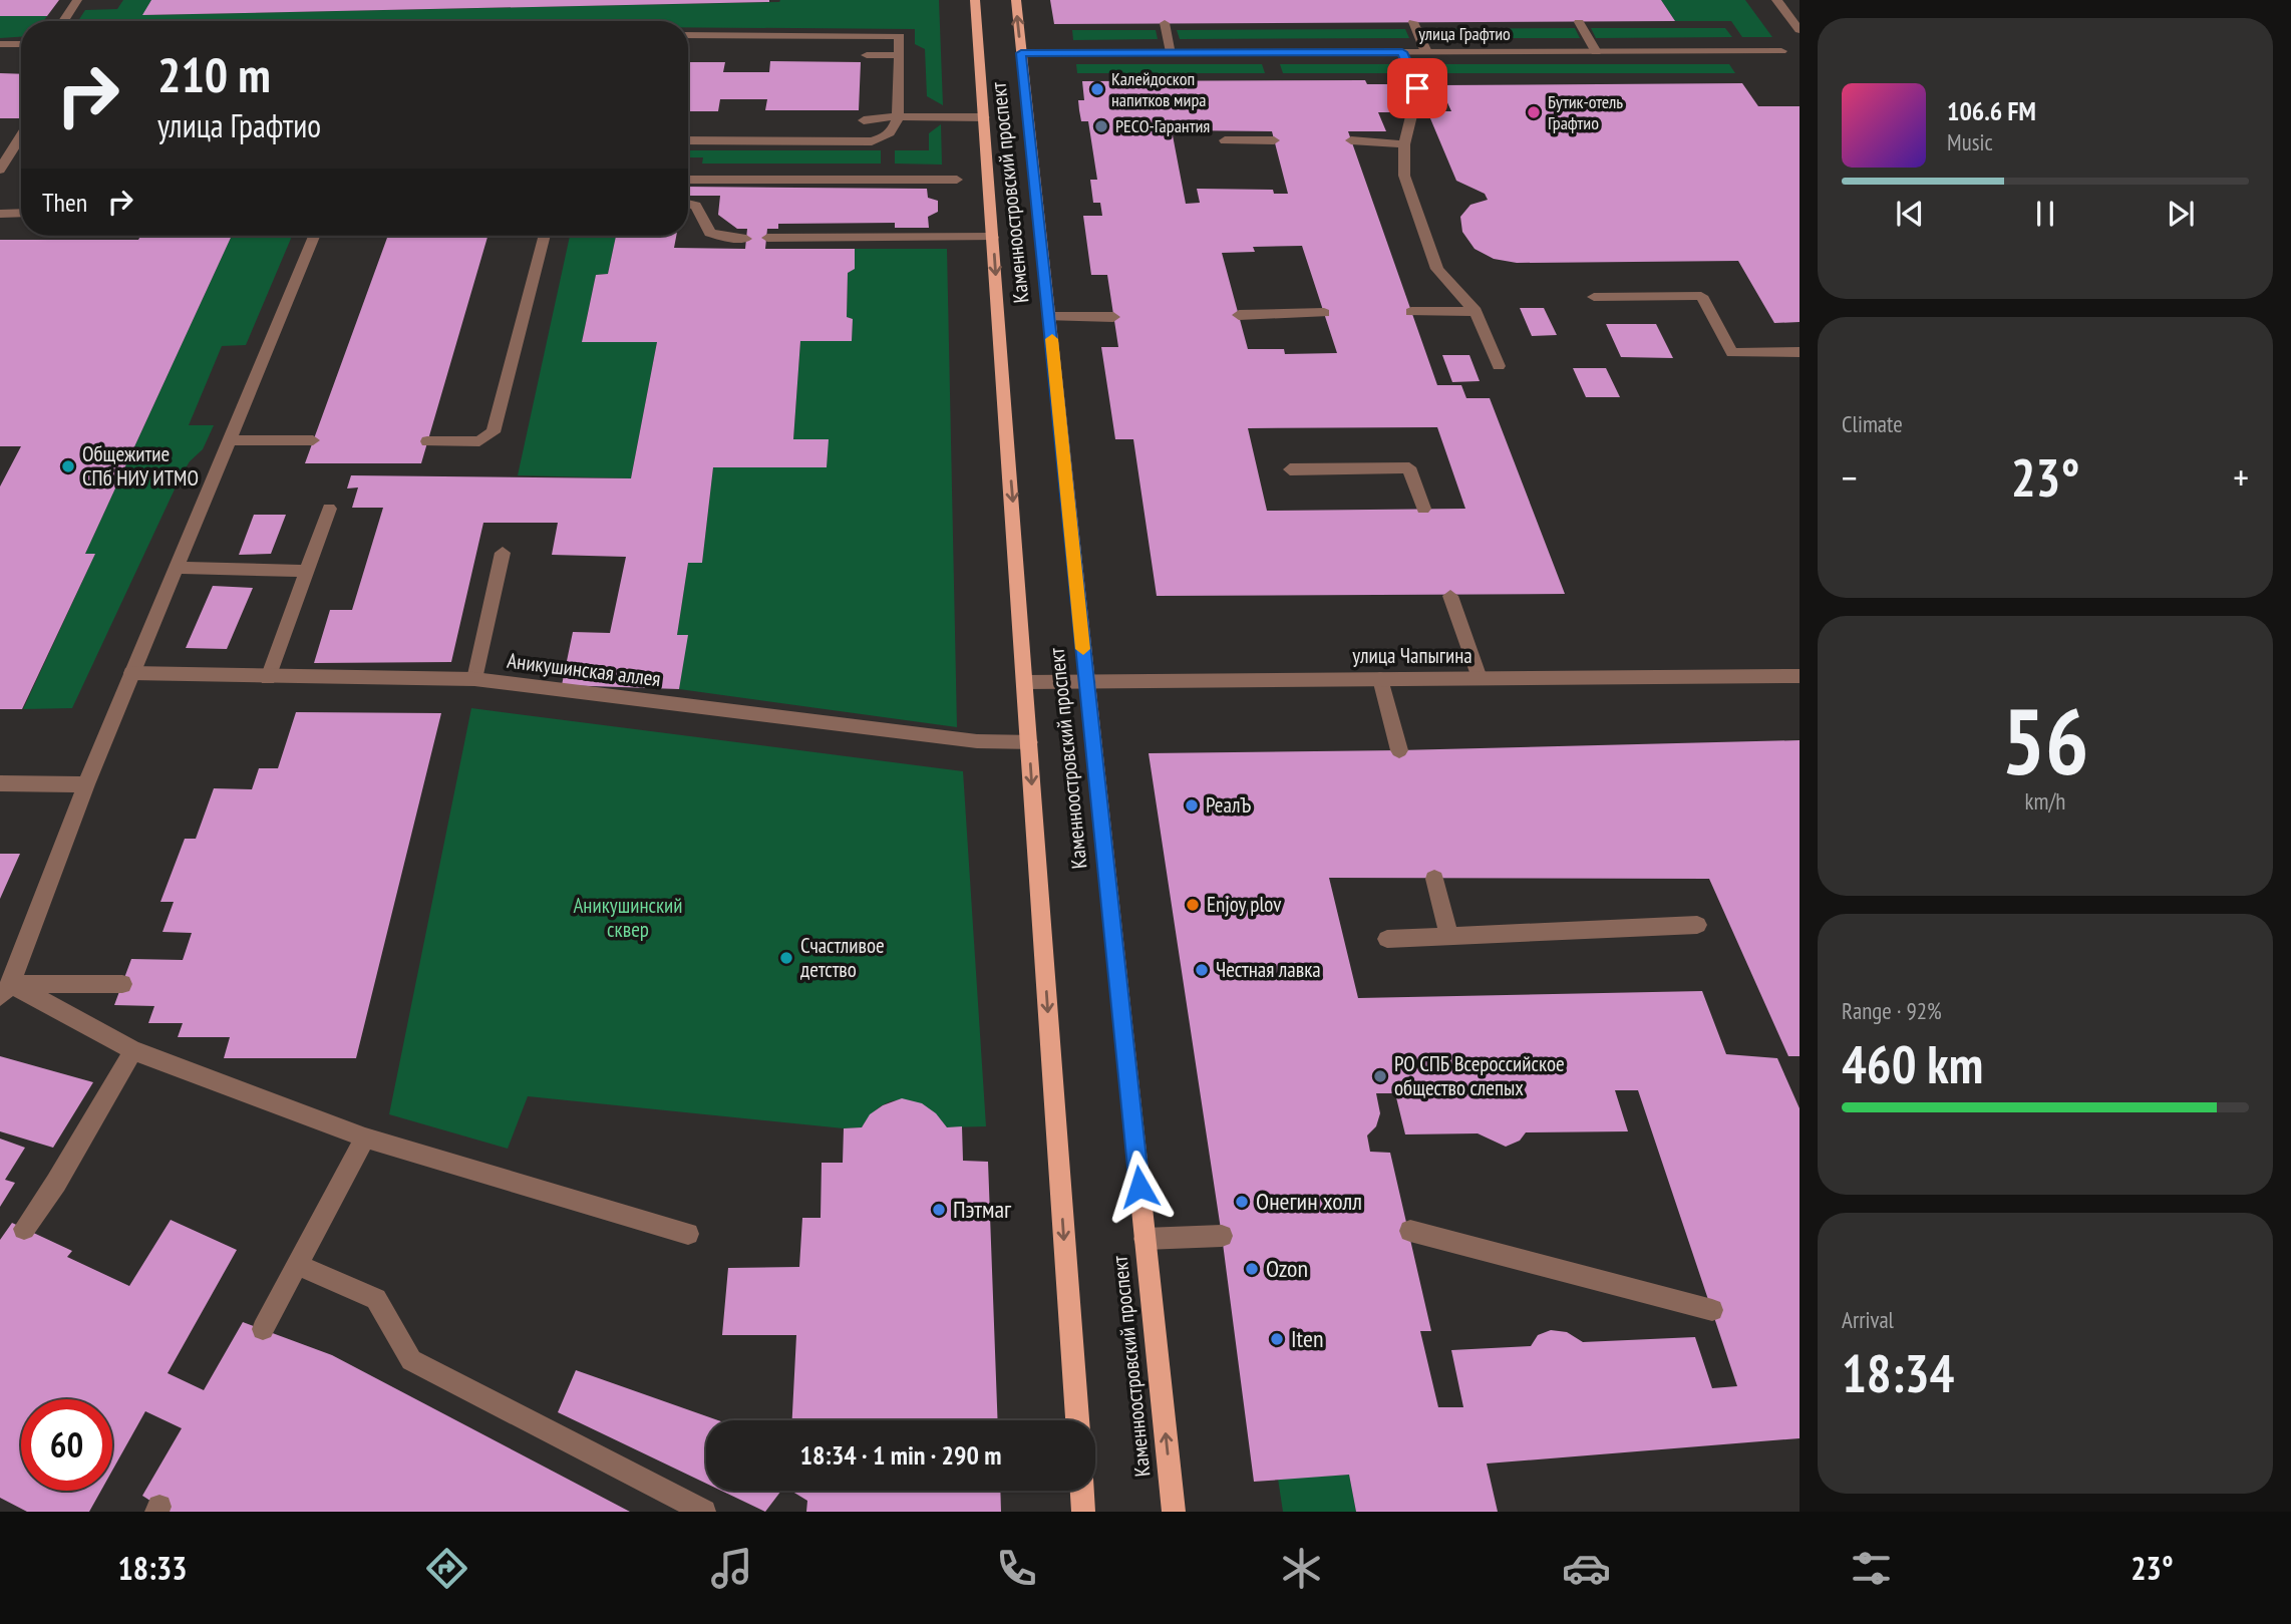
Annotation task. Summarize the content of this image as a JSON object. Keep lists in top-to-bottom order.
{
  "streets": {
    "main road": ["Каменноостровский проспект"],
    "street": ["улица Графтио", "улица Чапыгина", "Аникушинская аллея"]
  },
  "crossings": [
    ["улица Графтио", "Каменноостровский проспект"],
    ["Каменноостровский проспект", "улица Чапыгина"],
    ["Каменноостровский проспект", "Аникушинская аллея"]
  ],
  "parks": ["Аникушинский сквер"],
  "places": [
    "Калейдоскоп напитков мира",
    "Бутик-отель Графтио",
    "РЕСО-Гарантия",
    "Общежитие СПб НИУ ИТМО",
    "РеалЪ",
    "Enjoy plov",
    "Счастливое детство",
    "Честная лавка",
    "РО СПБ Всероссийское общество слепых",
    "Онегин холл",
    "Пэтмаг",
    "Ozon",
    "Iten"
  ],
  "page": {
    "turn": ["210 m", "улица Графтио"],
    "song": ["106.6 FM", "Music"],
    "then": "Then",
    "tile": [
      "Climate",
      ["56", "km/h"],
      ["Range · 92%", "460 km"],
      ["Arrival", "18:34"]
    ],
    "heat": ["−", "23°", "+"],
    "limit": "60",
    "trip": "18:34 · 1 min · 290 m",
    "tabs": ["18:33", "23°"]
  }
}
